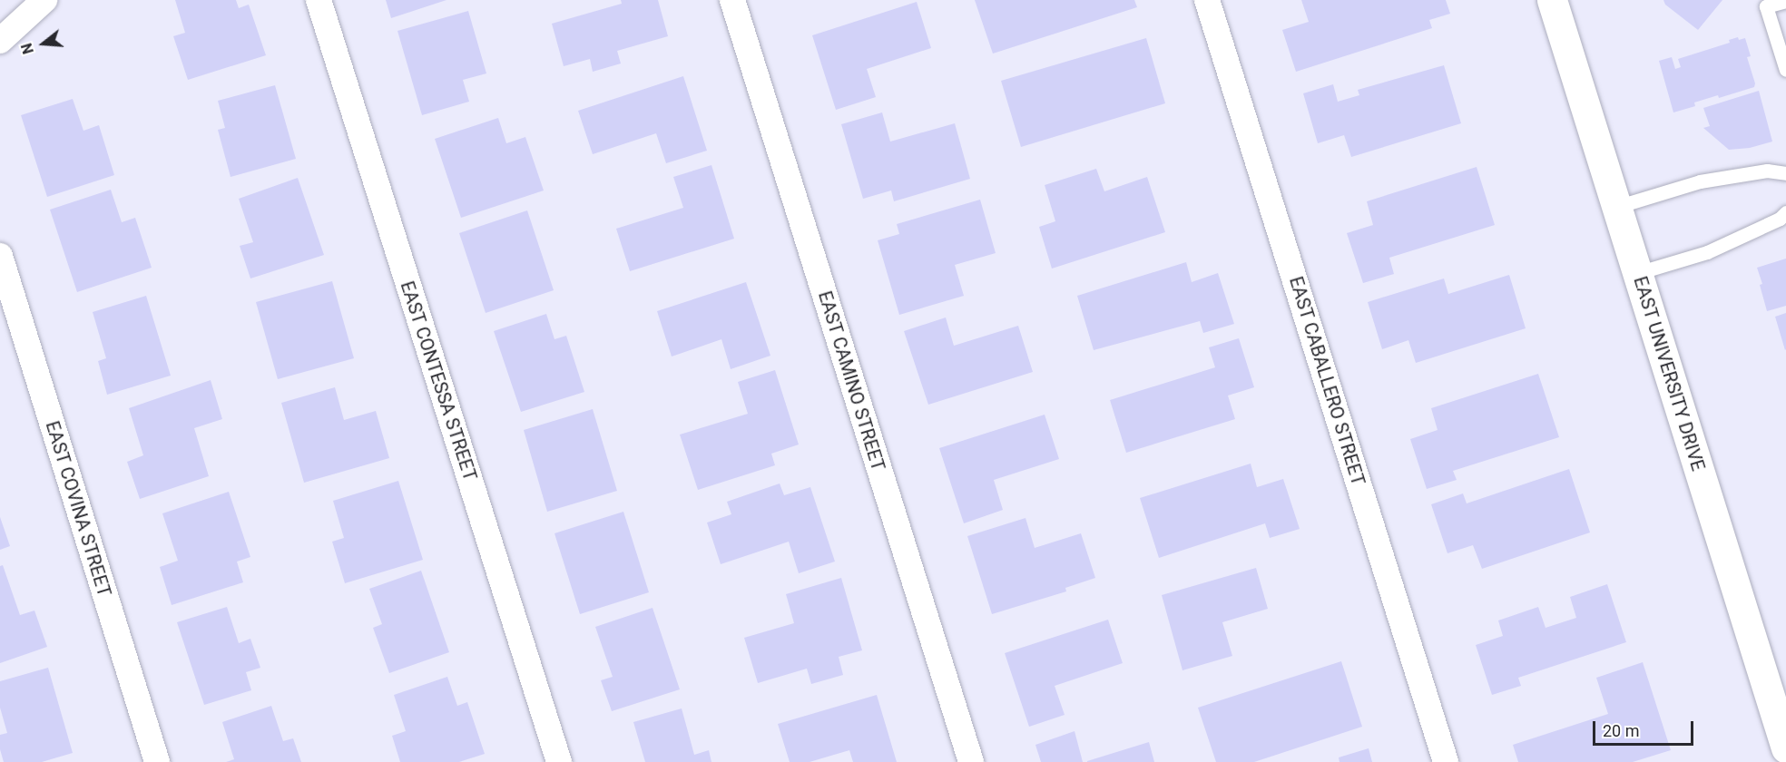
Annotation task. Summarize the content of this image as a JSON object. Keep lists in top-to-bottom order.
{
  "streets": {
    "main road": ["EAST UNIVERSITY DRIVE"],
    "street": [
      "EAST CONTESSA STREET",
      "EAST CAMINO STREET",
      "EAST CABALLERO STREET",
      "EAST COVINA STREET"
    ]
  },
  "scale_bar": "20 m",
  "north": "left"
}
